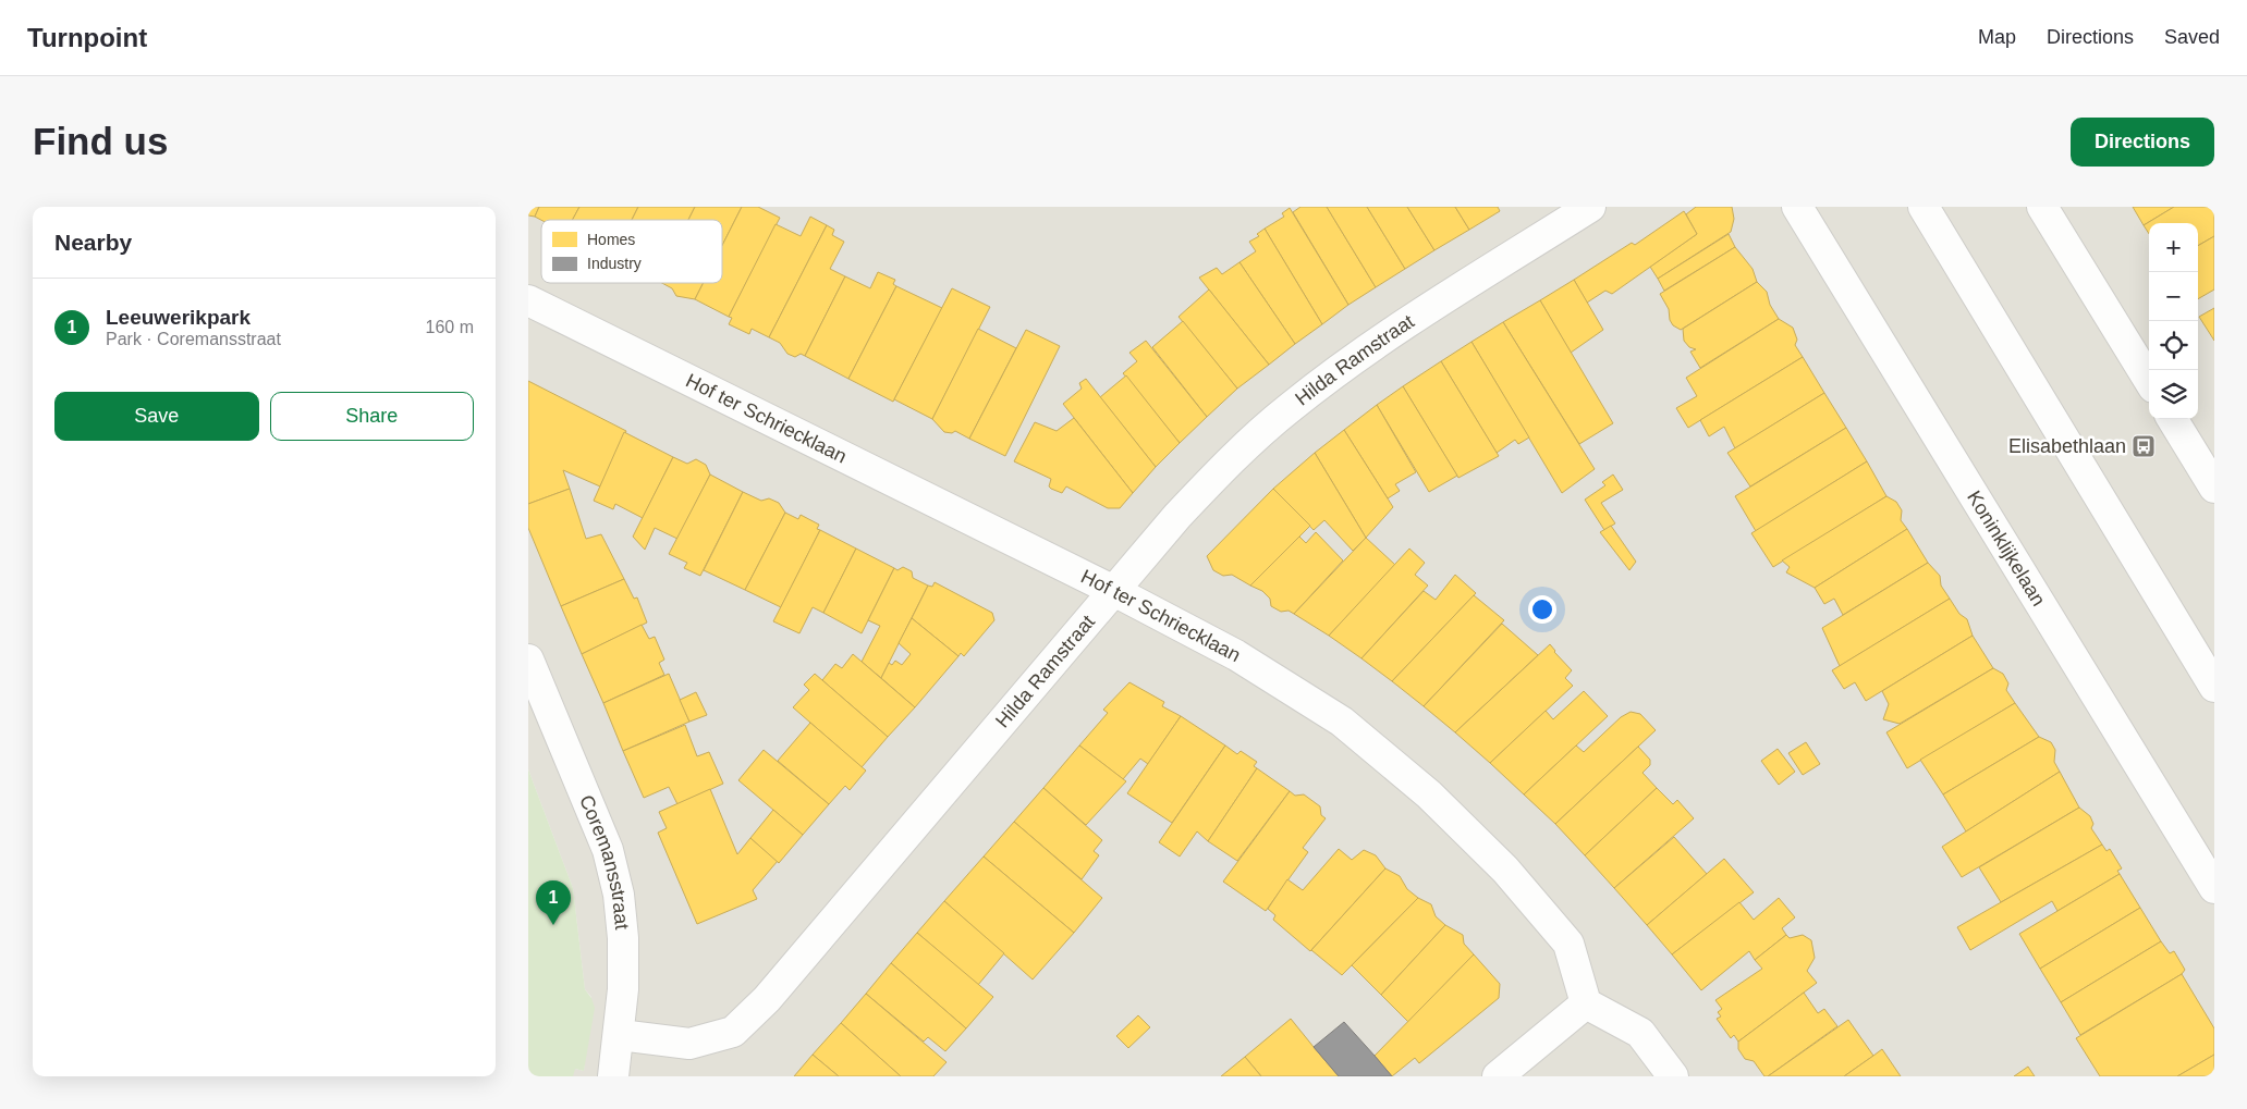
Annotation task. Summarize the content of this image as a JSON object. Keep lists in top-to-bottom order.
{
  "streets": {
    "street": [
      "Hilda Ramstraat",
      "Hof ter Schriecklaan",
      "Koninklijkelaan",
      "Coremansstraat"
    ]
  },
  "crossings": [
    ["Hilda Ramstraat", "Hof ter Schriecklaan"],
    ["Hilda Ramstraat", "Coremansstraat"]
  ],
  "places": {
    "bus stop": ["Elisabethlaan"]
  },
  "legend": ["Homes", "Industry"],
  "page": {
    "header": "Turnpoint",
    "nav": ["Map", "Directions", "Saved"],
    "buttons": [
      "Directions",
      ["Save", "Share"]
    ],
    "title": "Find us",
    "heading": "Nearby",
    "map_buttons": ["+", "−"],
    "list": [
      {
        "mark": "1",
        "name": "Leeuwerikpark",
        "note": "Park · Coremansstraat",
        "value": "160 m"
      }
    ],
    "pins": "1"
  }
}
